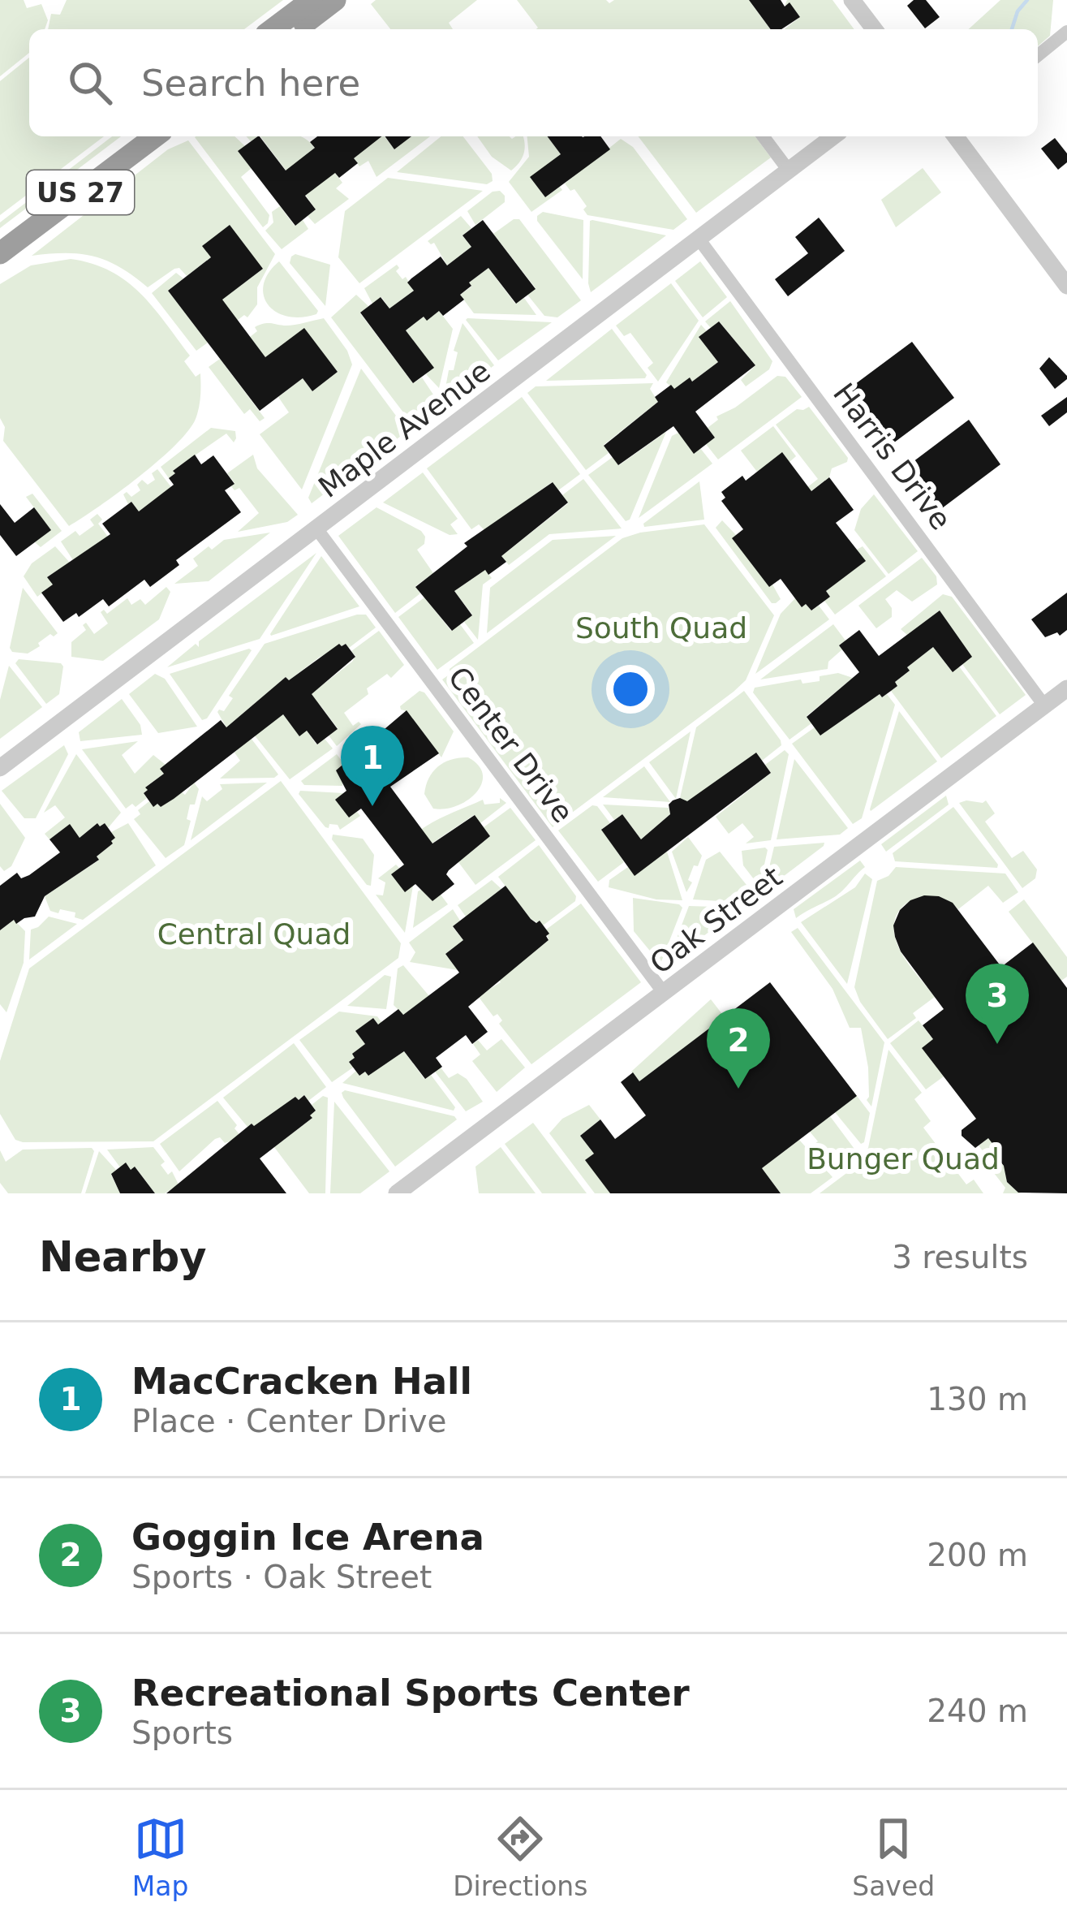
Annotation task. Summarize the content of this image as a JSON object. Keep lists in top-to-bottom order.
{
  "streets": {
    "highway": ["US 27"],
    "street": [
      "Maple Avenue",
      "Harris Drive",
      "Center Drive",
      "Oak Street"
    ]
  },
  "crossings": [
    ["Maple Avenue", "Harris Drive"],
    ["Maple Avenue", "Center Drive"],
    ["Harris Drive", "Oak Street"],
    ["Center Drive", "Oak Street"]
  ],
  "parks": ["South Quad", "Central Quad", "Bunger Quad"],
  "page": {
    "search": "Search here",
    "pins": ["1", "3", "2"],
    "heading": ["Nearby", "3 results"],
    "list": [
      {
        "mark": "1",
        "name": "MacCracken Hall",
        "note": "Place · Center Drive",
        "value": "130 m"
      },
      {
        "mark": "2",
        "name": "Goggin Ice Arena",
        "note": "Sports · Oak Street",
        "value": "200 m"
      },
      {
        "mark": "3",
        "name": "Recreational Sports Center",
        "note": "Sports",
        "value": "240 m"
      }
    ],
    "nav": ["Map", "Directions", "Saved"]
  }
}
